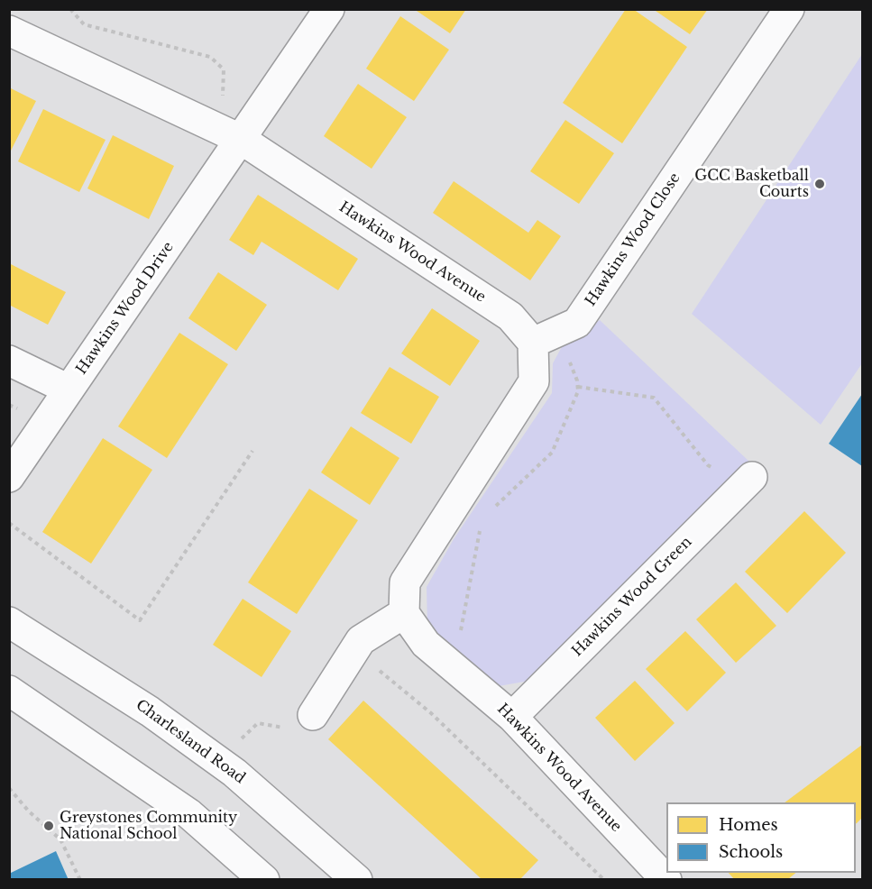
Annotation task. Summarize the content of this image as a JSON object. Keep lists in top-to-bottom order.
{
  "streets": {
    "street": [
      "Hawkins Wood Close",
      "Hawkins Wood Avenue",
      "Hawkins Wood Drive",
      "Hawkins Wood Green",
      "Charlesland Road"
    ]
  },
  "crossings": [
    ["Hawkins Wood Close", "Hawkins Wood Avenue"],
    ["Hawkins Wood Avenue", "Hawkins Wood Drive"],
    ["Hawkins Wood Avenue", "Hawkins Wood Green"]
  ],
  "places": ["GCC Basketball Courts", "Greystones Community National School"],
  "legend": ["Homes", "Schools"]
}
